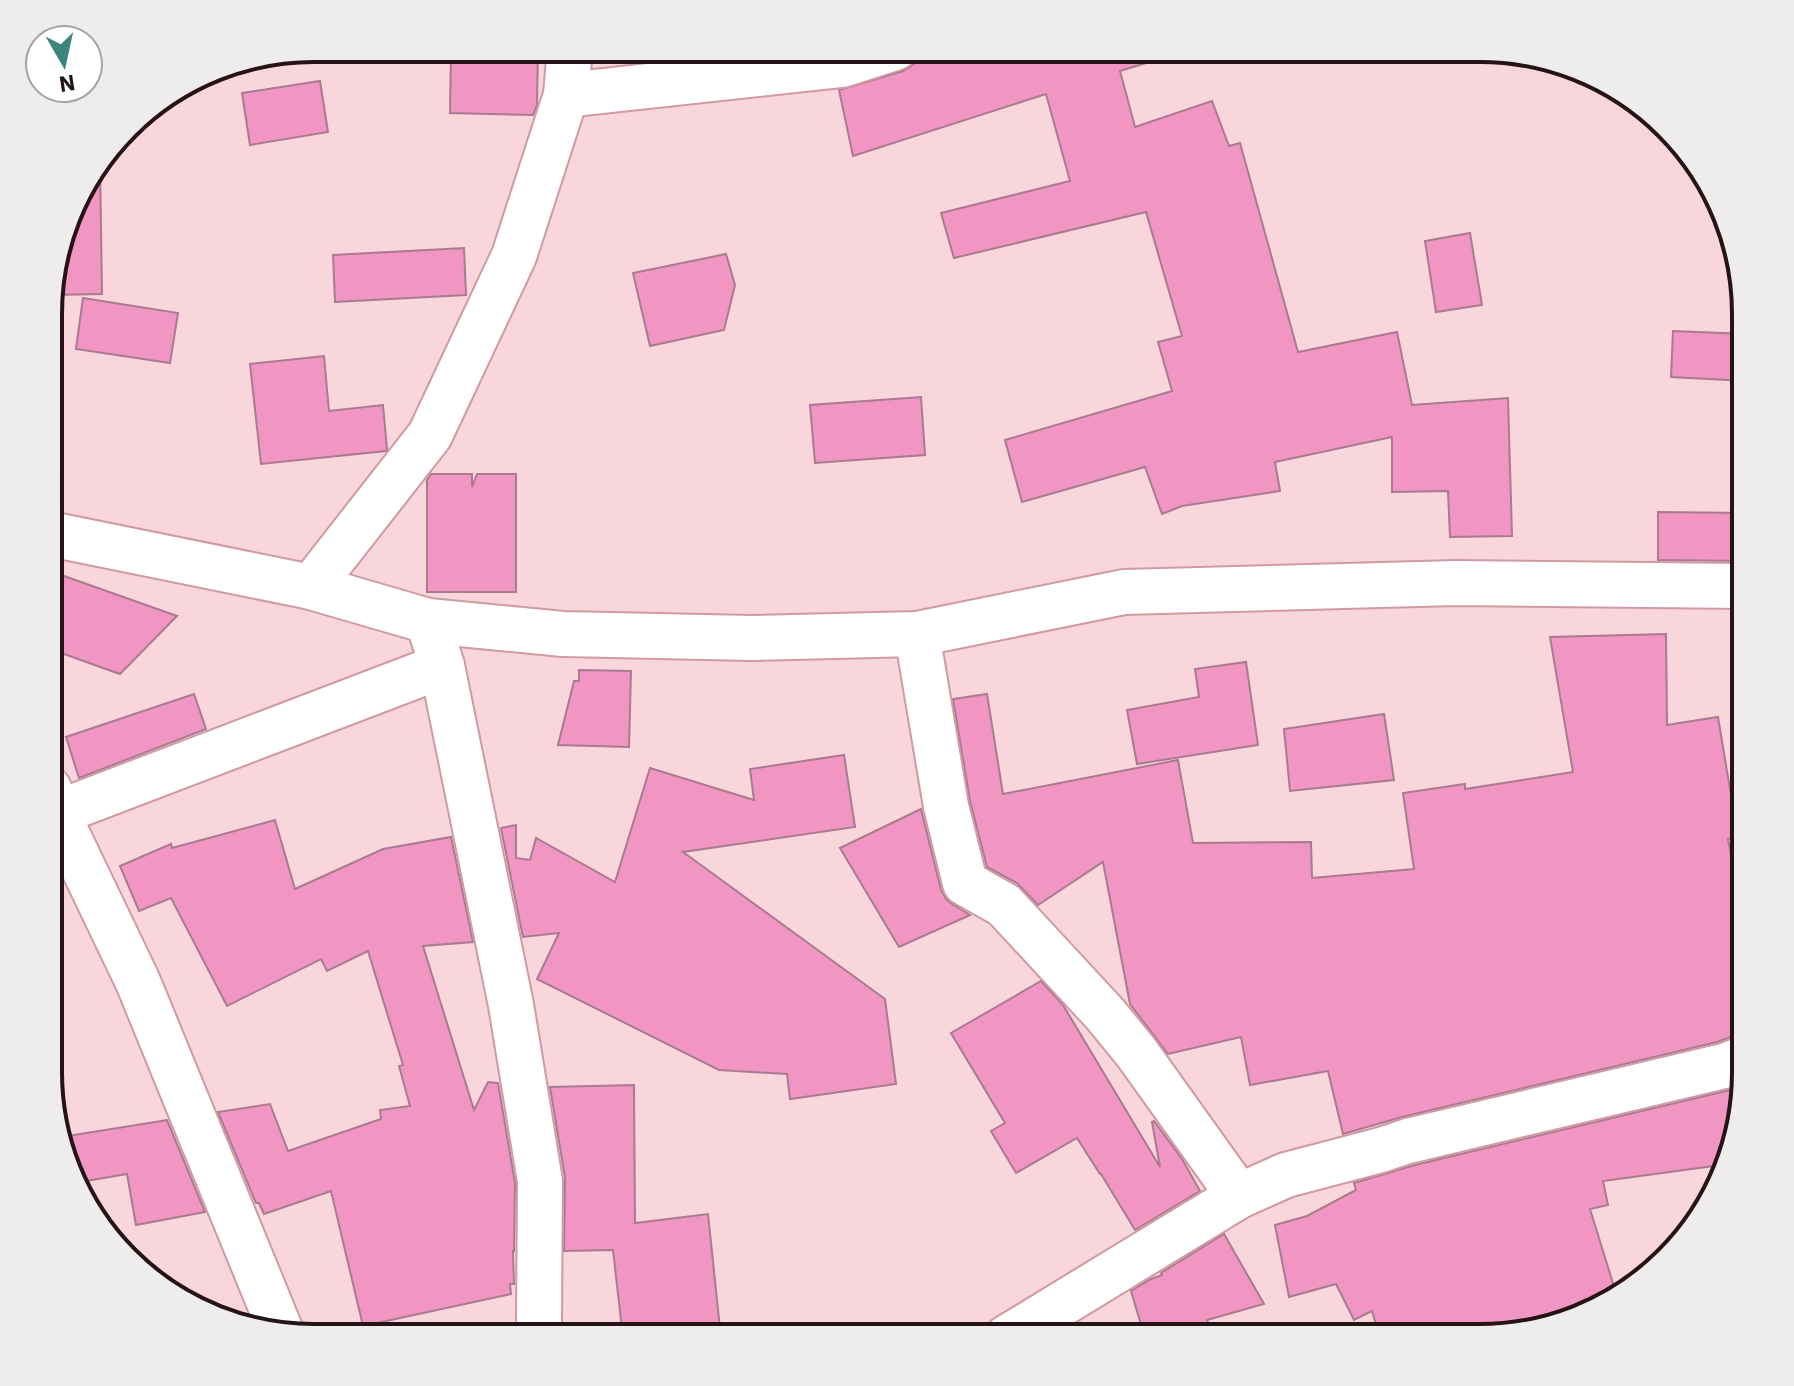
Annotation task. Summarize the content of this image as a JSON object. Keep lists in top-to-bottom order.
{
  "north": "bottom"
}
